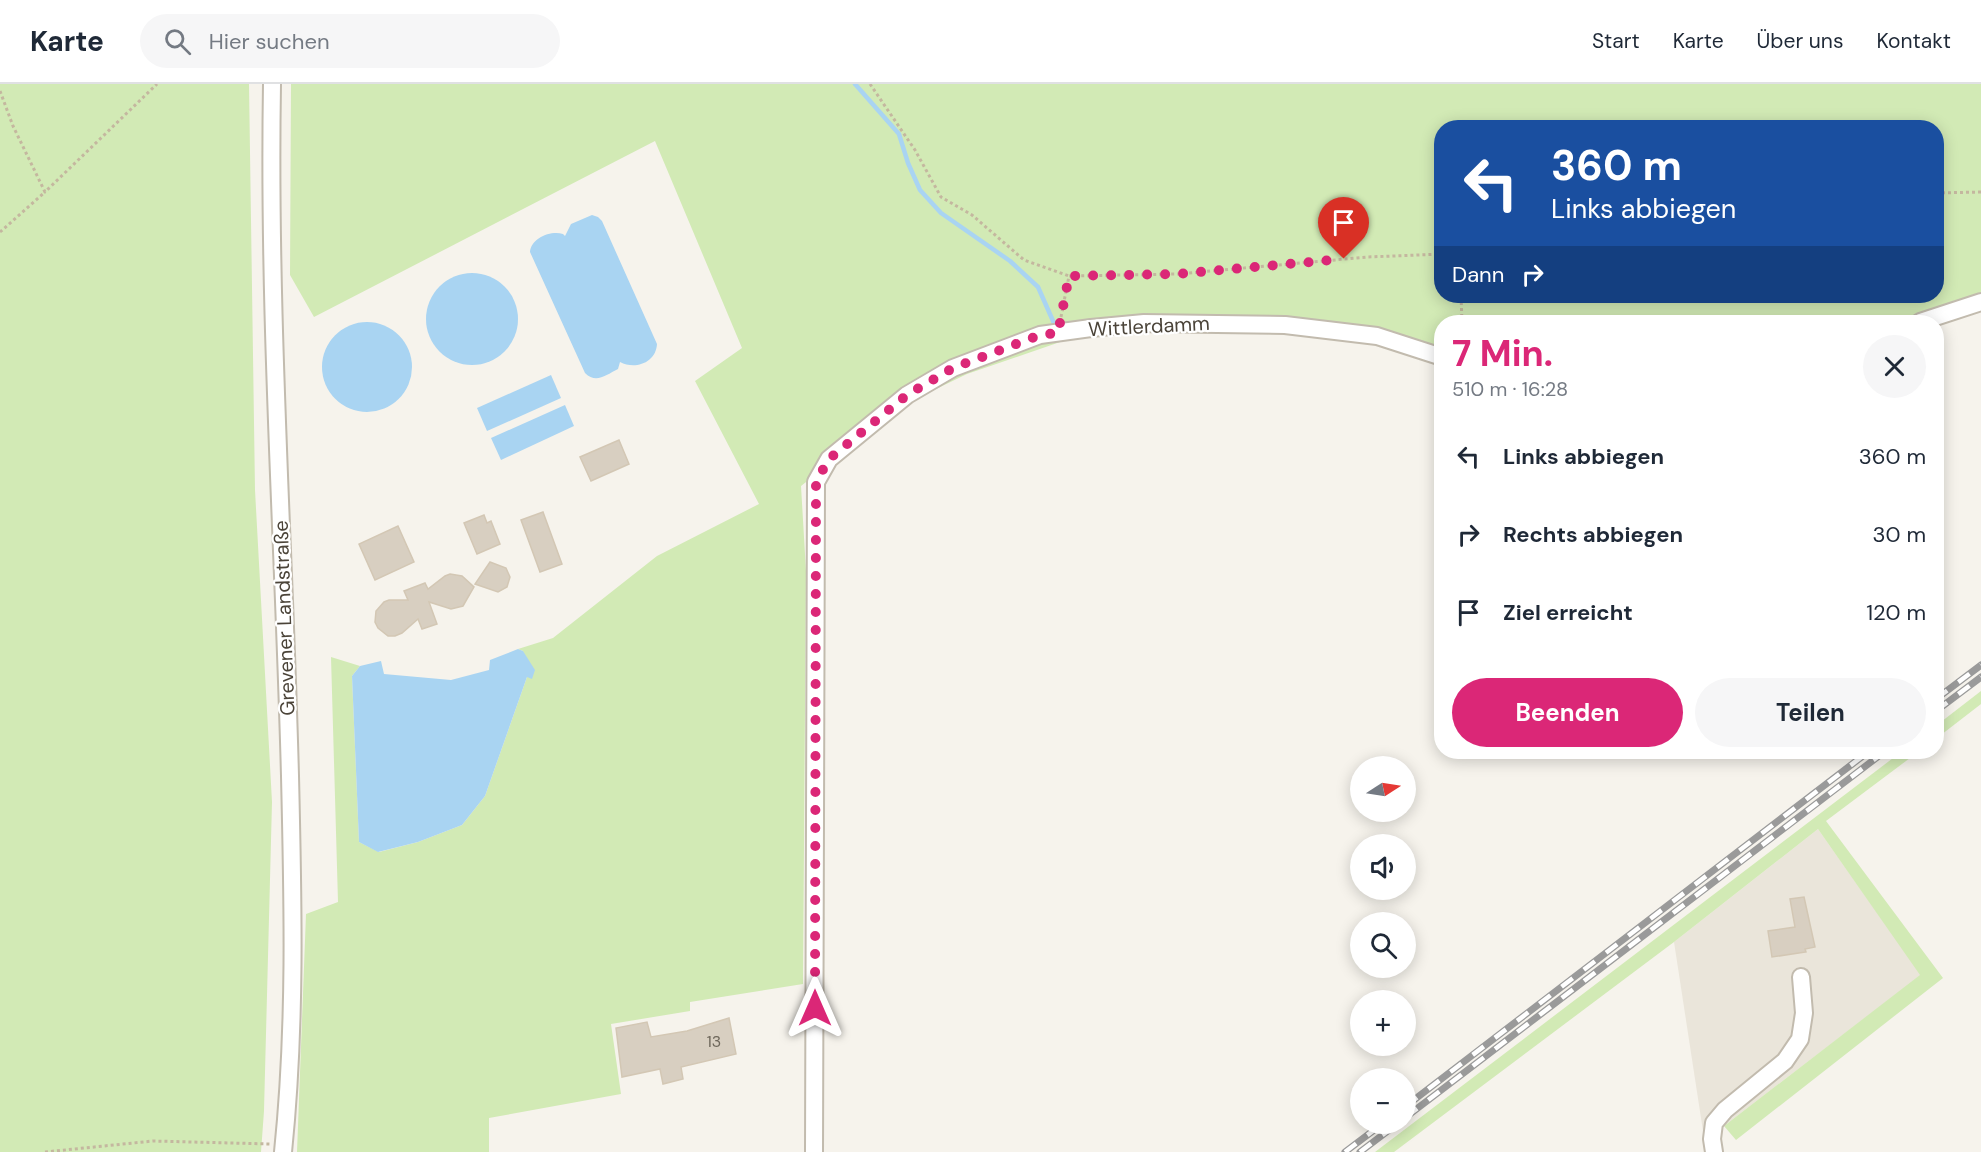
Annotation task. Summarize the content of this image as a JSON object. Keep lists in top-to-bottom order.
{
  "streets": {
    "street": ["Wittlerdamm", "Grevener Landstraße"]
  },
  "house_numbers": ["13"],
  "north": "right",
  "page": {
    "header": "Karte",
    "search": "Hier suchen",
    "nav": [
      "Start",
      "Karte",
      "Über uns",
      "Kontakt"
    ],
    "turn": ["360 m", "Links abbiegen"],
    "then": "Dann",
    "heading": ["7 Min.", "510 m · 16:28"],
    "list": [
      {
        "name": "Links abbiegen",
        "value": "360 m"
      },
      {
        "name": "Rechts abbiegen",
        "value": "30 m"
      },
      {
        "name": "Ziel erreicht",
        "value": "120 m"
      }
    ],
    "buttons": ["Beenden", "Teilen"],
    "map_buttons": ["+", "−"]
  }
}
